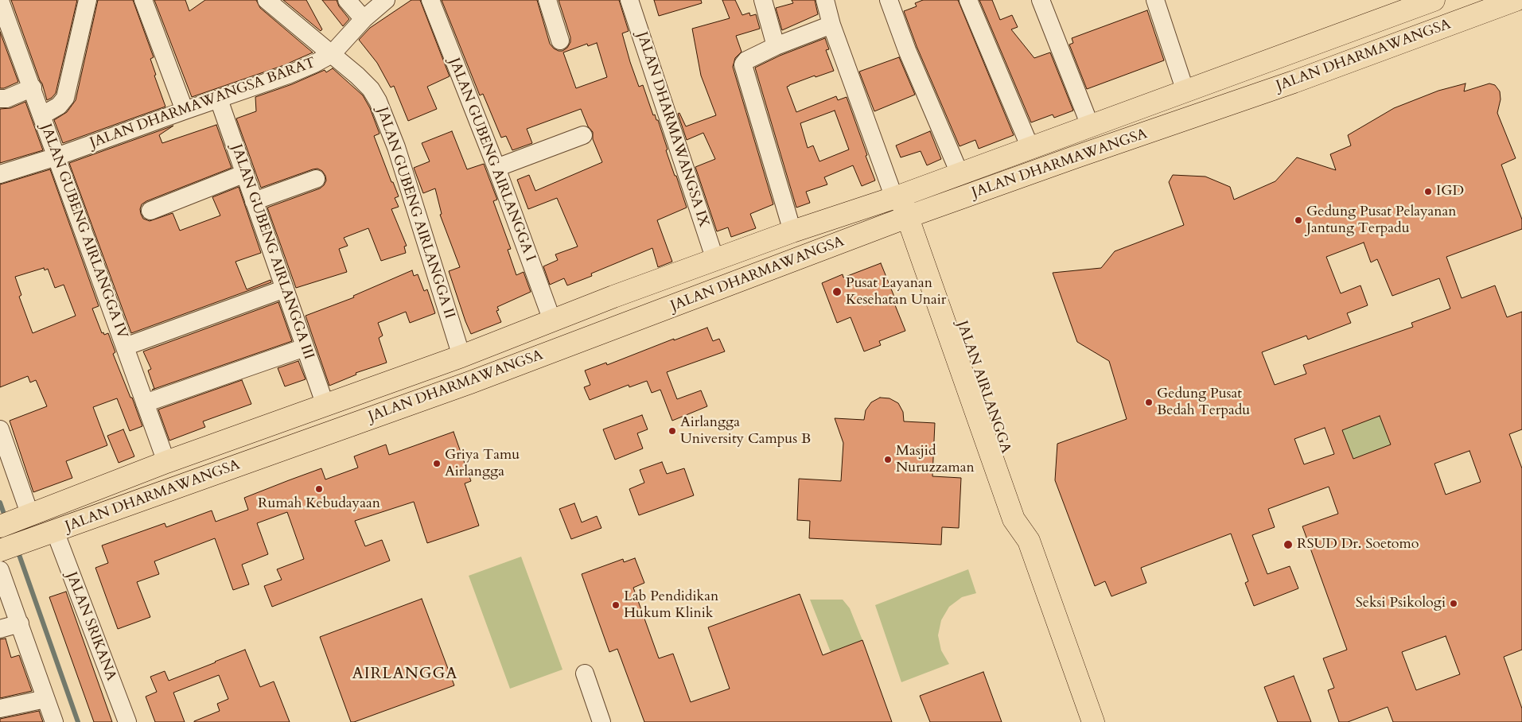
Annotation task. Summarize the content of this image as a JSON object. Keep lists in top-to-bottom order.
{
  "streets": {
    "main road": ["JALAN DHARMAWANGSA", "JALAN AIRLANGGA"],
    "street": [
      "JALAN DHARMAWANGSA BARAT",
      "JALAN DHARMAWANGSA IX",
      "JALAN GUBENG AIRLANGGA I",
      "JALAN GUBENG AIRLANGGA II",
      "JALAN GUBENG AIRLANGGA IV",
      "JALAN GUBENG AIRLANGGA III",
      "JALAN SRIKANA"
    ]
  },
  "crossings": [
    ["JALAN DHARMAWANGSA", "JALAN DHARMAWANGSA IX"],
    ["JALAN DHARMAWANGSA", "JALAN GUBENG AIRLANGGA I"],
    ["JALAN DHARMAWANGSA", "JALAN GUBENG AIRLANGGA II"],
    ["JALAN DHARMAWANGSA", "JALAN GUBENG AIRLANGGA IV"],
    ["JALAN DHARMAWANGSA", "JALAN GUBENG AIRLANGGA III"],
    ["JALAN DHARMAWANGSA", "JALAN AIRLANGGA"],
    ["JALAN DHARMAWANGSA", "JALAN SRIKANA"],
    ["JALAN DHARMAWANGSA BARAT", "JALAN GUBENG AIRLANGGA II"],
    ["JALAN DHARMAWANGSA BARAT", "JALAN GUBENG AIRLANGGA IV"],
    ["JALAN DHARMAWANGSA BARAT", "JALAN GUBENG AIRLANGGA III"]
  ],
  "districts": ["AIRLANGGA"],
  "places": [
    "IGD",
    "Gedung Pusat Pelayanan Jantung Terpadu",
    "Pusat Layanan Kesehatan Unair",
    "Gedung Pusat Bedah Terpadu",
    "Airlangga University Campus B",
    "Masjid Nuruzzaman",
    "Griya Tamu Airlangga",
    "Rumah Kebudayaan",
    "RSUD Dr. Soetomo",
    "Seksi Psikologi",
    "Lab Pendidikan Hukum Klinik"
  ]
}
